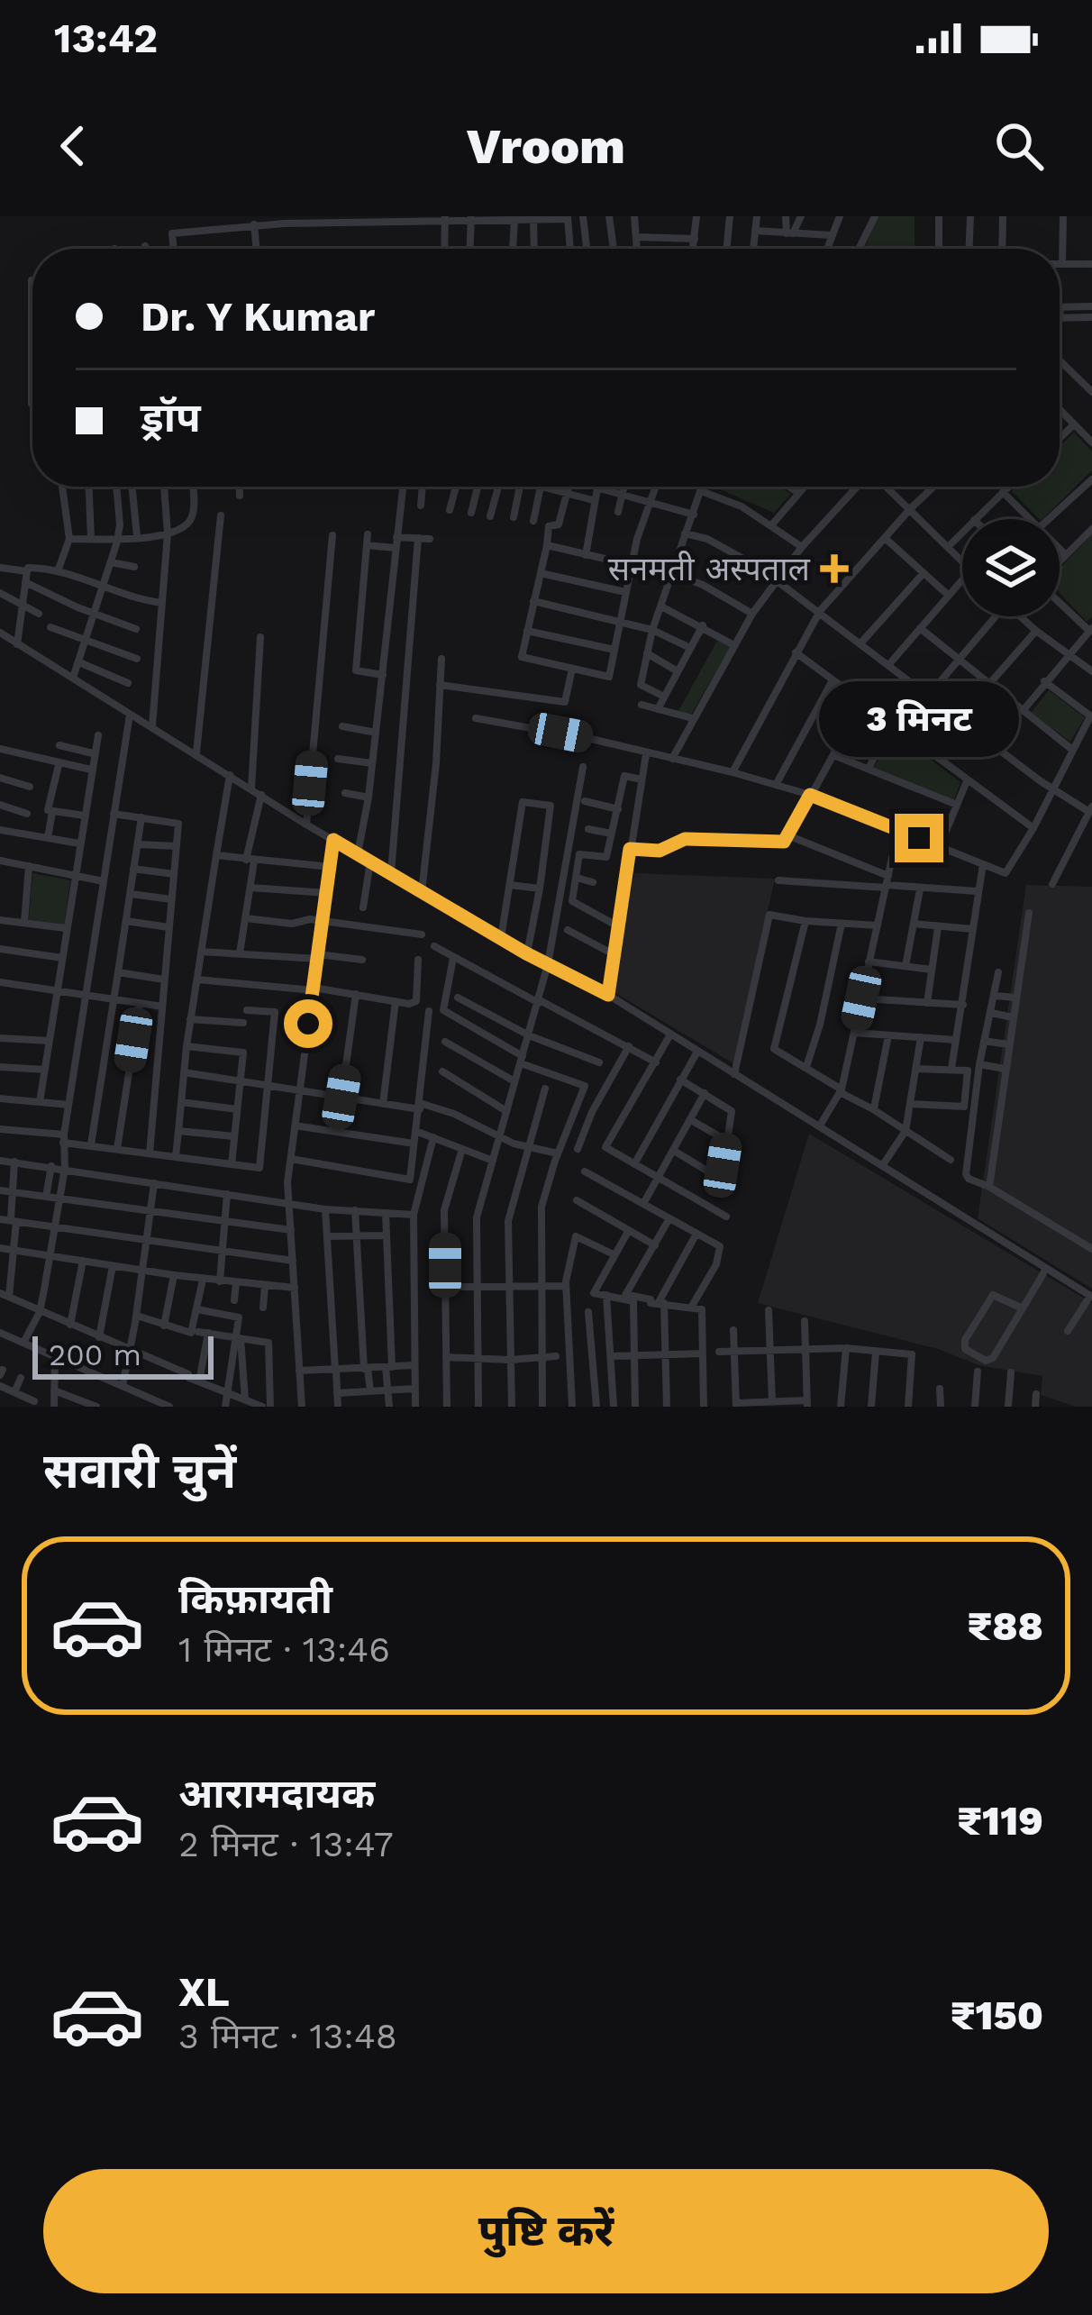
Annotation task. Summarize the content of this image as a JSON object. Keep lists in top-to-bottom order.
{
  "places": {
    "health": ["सनमती अस्पताल"]
  },
  "scale_bar": "200 m",
  "page": {
    "status": "13:42",
    "header": "Vroom",
    "banner": ["Dr. Y Kumar", "ड्रॉप"],
    "bubble": "3 मिनट",
    "scale": "200 m",
    "heading": "सवारी चुनें",
    "list": [
      {
        "name": "किफ़ायती",
        "note": "1 मिनट · 13:46",
        "value": "₹88"
      },
      {
        "name": "आरामदायक",
        "note": "2 मिनट · 13:47",
        "value": "₹119"
      },
      {
        "name": "XL",
        "note": "3 मिनट · 13:48",
        "value": "₹150"
      }
    ],
    "buttons": "पुष्टि करें"
  }
}
